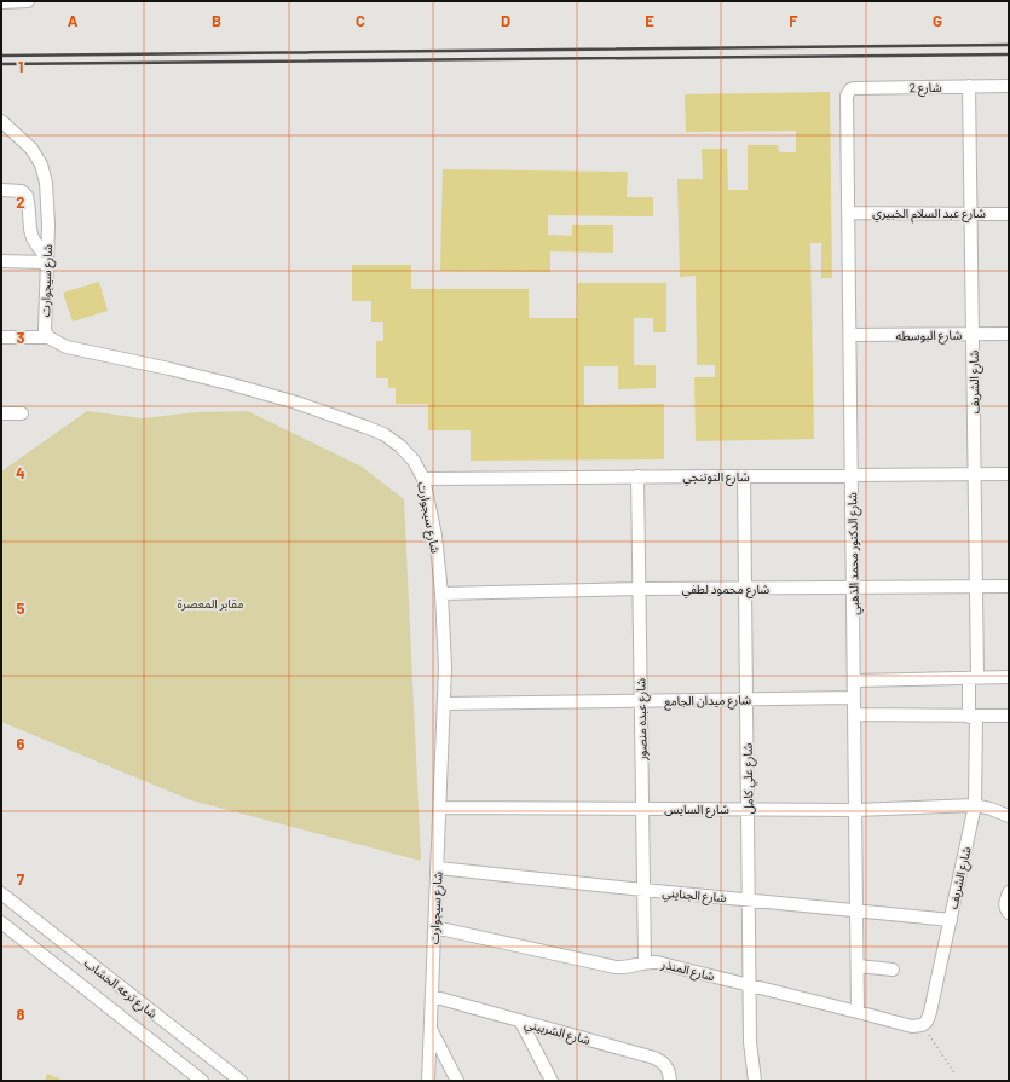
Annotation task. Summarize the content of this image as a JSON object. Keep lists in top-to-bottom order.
{
  "streets": {
    "street": [
      "شارع 2",
      "شارع عبد السلام الخبيري",
      "شارع سيجوارت",
      "شارع البوسطه",
      "شارع الشريف",
      "شارع التوتنجي",
      "شارع الدكتور محمد الذهبي",
      "شارع محمود لطفي",
      "شارع ميدان الجامع",
      "شارع عبده منصور",
      "شارع علي كامل",
      "شارع السايس",
      "شارع الجنايني",
      "شارع المنذر",
      "شارع ترعه الخشاب",
      "شارع الشربيني"
    ]
  },
  "crossings": [
    ["شارع 2", "شارع الشريف"],
    ["شارع 2", "شارع الدكتور محمد الذهبي"],
    ["شارع عبد السلام الخبيري", "شارع الشريف"],
    ["شارع عبد السلام الخبيري", "شارع الدكتور محمد الذهبي"],
    ["شارع سيجوارت", "شارع التوتنجي"],
    ["شارع سيجوارت", "شارع محمود لطفي"],
    ["شارع سيجوارت", "شارع ميدان الجامع"],
    ["شارع سيجوارت", "شارع السايس"],
    ["شارع سيجوارت", "شارع الجنايني"],
    ["شارع سيجوارت", "شارع المنذر"],
    ["شارع سيجوارت", "شارع الشربيني"],
    ["شارع البوسطه", "شارع الشريف"],
    ["شارع البوسطه", "شارع الدكتور محمد الذهبي"],
    ["شارع الشريف", "شارع التوتنجي"],
    ["شارع الشريف", "شارع محمود لطفي"],
    ["شارع الشريف", "شارع السايس"],
    ["شارع الشريف", "شارع الجنايني"],
    ["شارع الشريف", "شارع المنذر"],
    ["شارع التوتنجي", "شارع الدكتور محمد الذهبي"],
    ["شارع التوتنجي", "شارع عبده منصور"],
    ["شارع التوتنجي", "شارع علي كامل"],
    ["شارع الدكتور محمد الذهبي", "شارع محمود لطفي"],
    ["شارع الدكتور محمد الذهبي", "شارع ميدان الجامع"],
    ["شارع الدكتور محمد الذهبي", "شارع السايس"],
    ["شارع الدكتور محمد الذهبي", "شارع الجنايني"],
    ["شارع الدكتور محمد الذهبي", "شارع المنذر"],
    ["شارع محمود لطفي", "شارع عبده منصور"],
    ["شارع محمود لطفي", "شارع علي كامل"],
    ["شارع ميدان الجامع", "شارع عبده منصور"],
    ["شارع ميدان الجامع", "شارع علي كامل"],
    ["شارع عبده منصور", "شارع السايس"],
    ["شارع عبده منصور", "شارع الجنايني"],
    ["شارع عبده منصور", "شارع المنذر"],
    ["شارع علي كامل", "شارع السايس"],
    ["شارع علي كامل", "شارع الجنايني"],
    ["شارع علي كامل", "شارع المنذر"]
  ],
  "parks": ["مقابر المعصرة"],
  "grid": {
    "columns": [
      "A",
      "B",
      "C",
      "D",
      "E",
      "F",
      "G"
    ],
    "rows": [
      "1",
      "2",
      "3",
      "4",
      "5",
      "6",
      "7",
      "8"
    ]
  }
}
